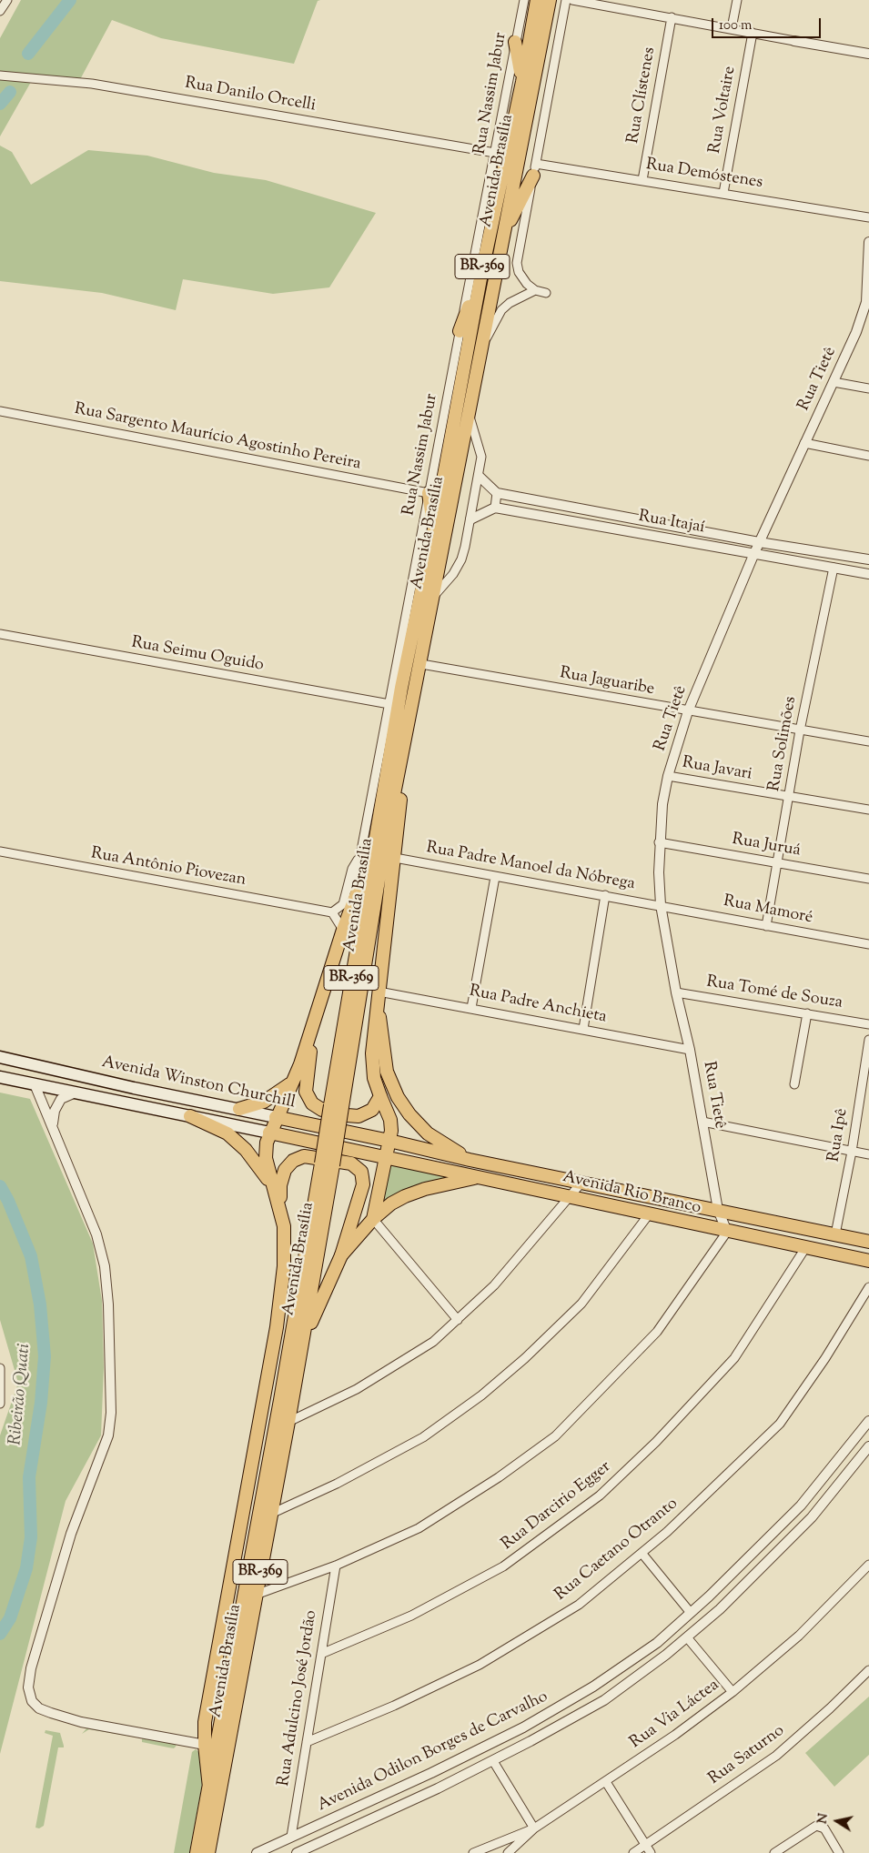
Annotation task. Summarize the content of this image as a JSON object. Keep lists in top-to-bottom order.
{
  "streets": {
    "main road": [
      "Avenida Brasília",
      "BR-369",
      "Avenida Winston Churchill",
      "Avenida Rio Branco"
    ],
    "street": [
      "Rua Nassim Jabur",
      "Rua Danilo Orcelli",
      "Rua Clístenes",
      "Rua Voltaire",
      "Rua Demóstenes",
      "Rua Tietê",
      "Rua Sargento Maurício Agostinho Pereira",
      "Rua Itajaí",
      "Rua Seimu Oguido",
      "Rua Jaguaribe",
      "Rua Solimões",
      "Rua Javari",
      "Rua Juruá",
      "Rua Padre Manoel da Nóbrega",
      "Rua Antônio Piovezan",
      "Rua Mamoré",
      "Rua Tomé de Souza",
      "Rua Padre Anchieta",
      "Rua Ipê",
      "Rua Darcirio Egger",
      "Rua Caetano Otranto",
      "Rua Adulcino José Jordão",
      "Rua Via Láctea",
      "Avenida Odilon Borges de Carvalho",
      "Rua Saturno"
    ]
  },
  "crossings": [
    ["Rua Nassim Jabur", "Rua Danilo Orcelli"],
    ["Rua Nassim Jabur", "Rua Sargento Maurício Agostinho Pereira"],
    ["Rua Nassim Jabur", "Rua Seimu Oguido"],
    ["Rua Clístenes", "Rua Demóstenes"],
    ["Rua Voltaire", "Rua Demóstenes"],
    ["Avenida Brasília", "Rua Jaguaribe"],
    ["Rua Tietê", "Rua Itajaí"],
    ["Rua Tietê", "Rua Jaguaribe"],
    ["Rua Tietê", "Rua Javari"],
    ["Rua Tietê", "Rua Juruá"],
    ["Rua Tietê", "Rua Padre Manoel da Nóbrega"],
    ["Rua Tietê", "Rua Mamoré"],
    ["Rua Tietê", "Rua Tomé de Souza"],
    ["Rua Tietê", "Rua Padre Anchieta"],
    ["Rua Tietê", "Avenida Rio Branco"],
    ["Rua Itajaí", "Rua Solimões"],
    ["Rua Jaguaribe", "Rua Solimões"],
    ["Rua Solimões", "Rua Javari"],
    ["Rua Solimões", "Rua Juruá"],
    ["Rua Solimões", "Rua Mamoré"],
    ["Rua Padre Manoel da Nóbrega", "Rua Mamoré"],
    ["Avenida Winston Churchill", "Avenida Rio Branco"],
    ["Rua Ipê", "Avenida Rio Branco"],
    ["Avenida Rio Branco", "Rua Darcirio Egger"],
    ["Rua Darcirio Egger", "Rua Adulcino José Jordão"],
    ["Rua Caetano Otranto", "Rua Adulcino José Jordão"],
    ["Rua Adulcino José Jordão", "Avenida Odilon Borges de Carvalho"]
  ],
  "water": ["Ribeirão Quati"],
  "scale_bar": "100 m",
  "north": "left"
}
